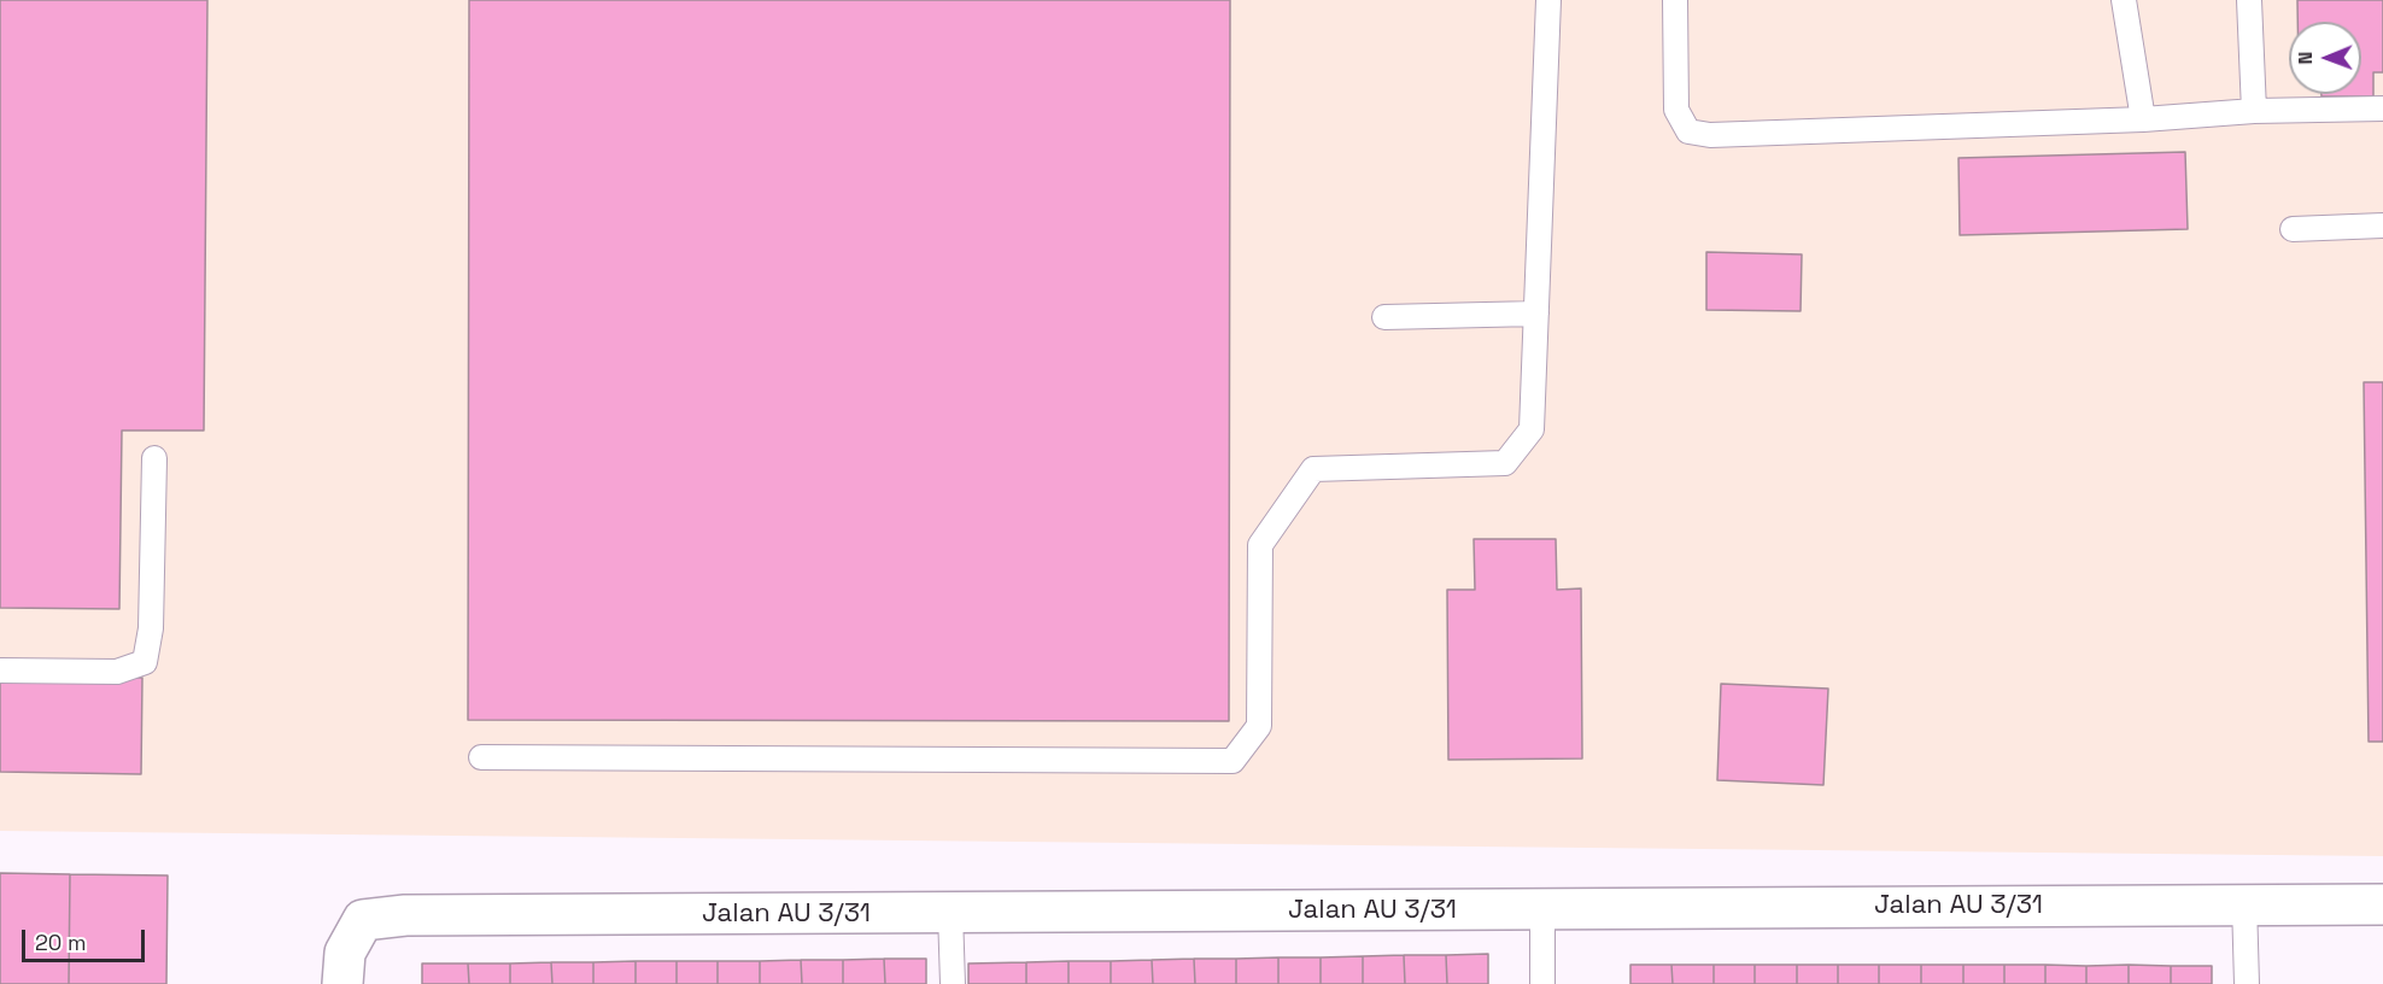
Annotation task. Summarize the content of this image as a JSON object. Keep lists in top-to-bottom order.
{
  "streets": {
    "street": ["Jalan AU 3/31"]
  },
  "scale_bar": "20 m",
  "north": "left"
}
